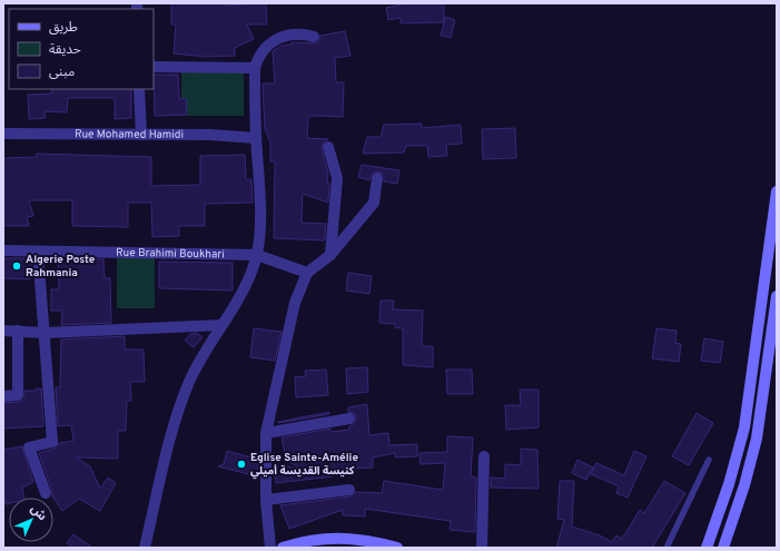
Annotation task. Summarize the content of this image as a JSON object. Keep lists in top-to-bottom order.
{
  "streets": {
    "street": ["Rue Mohamed Hamidi", "Rue Brahimi Boukhari"]
  },
  "places": ["Algerie Poste Rahmania", "Eglise Sainte-Amélie كنيسة القديسة أميلي"],
  "legend": ["طريق", "حديقة", "مبنى"],
  "north": "top right"
}
